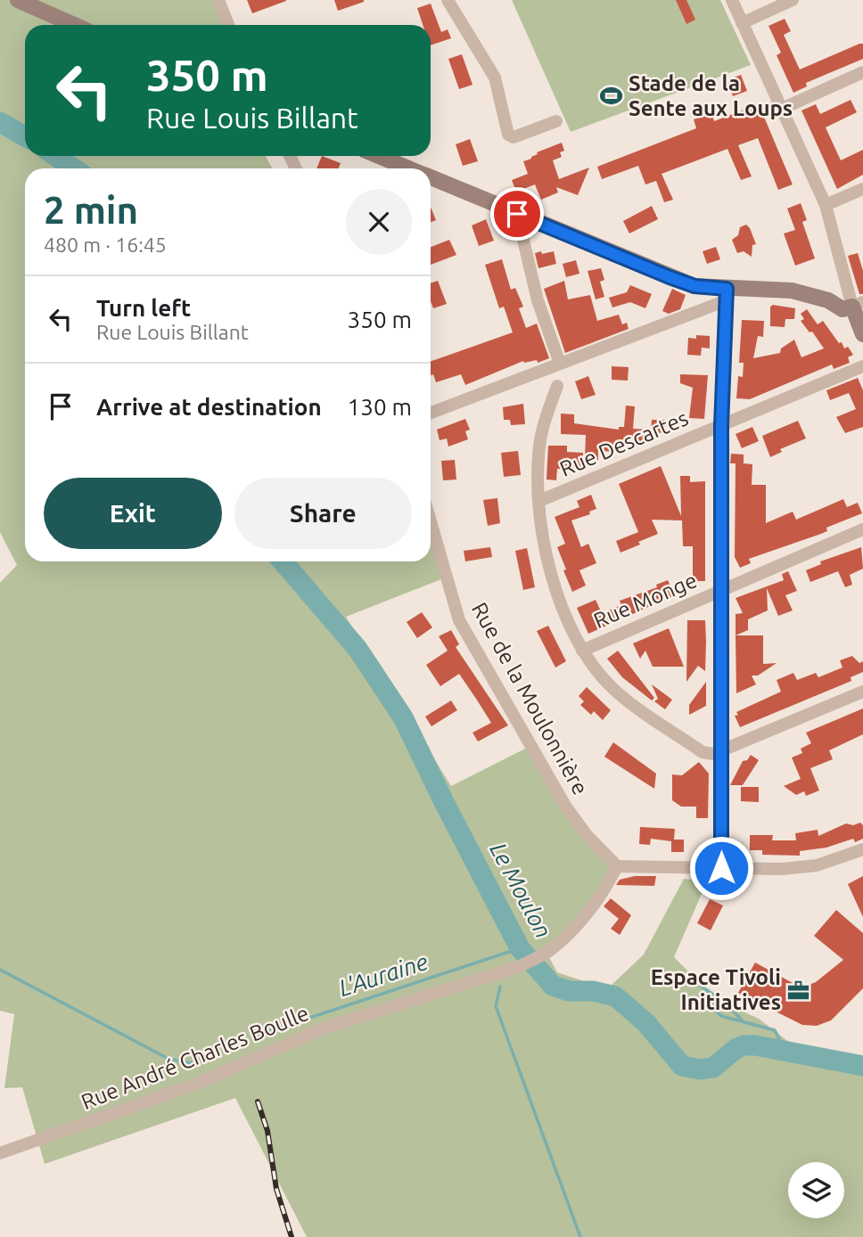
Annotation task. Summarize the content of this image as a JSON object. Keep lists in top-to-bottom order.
{
  "streets": {
    "street": [
      "Rue Descartes",
      "Rue Monge",
      "Rue de la Moulonnière",
      "Rue André Charles Boulle"
    ]
  },
  "crossings": [
    ["Rue de la Moulonnière", "Rue André Charles Boulle"]
  ],
  "water": ["Le Moulon", "L'Auraine"],
  "places": {
    "sports": ["Stade de la Sente aux Loups"],
    "office": ["Espace Tivoli Initiatives"]
  },
  "page": {
    "turn": ["350 m", "Rue Louis Billant"],
    "heading": ["2 min", "480 m · 16:45"],
    "list": [
      {
        "name": "Turn left",
        "note": "Rue Louis Billant",
        "value": "350 m"
      },
      {
        "name": "Arrive at destination",
        "value": "130 m"
      }
    ],
    "buttons": ["Exit", "Share"]
  }
}
